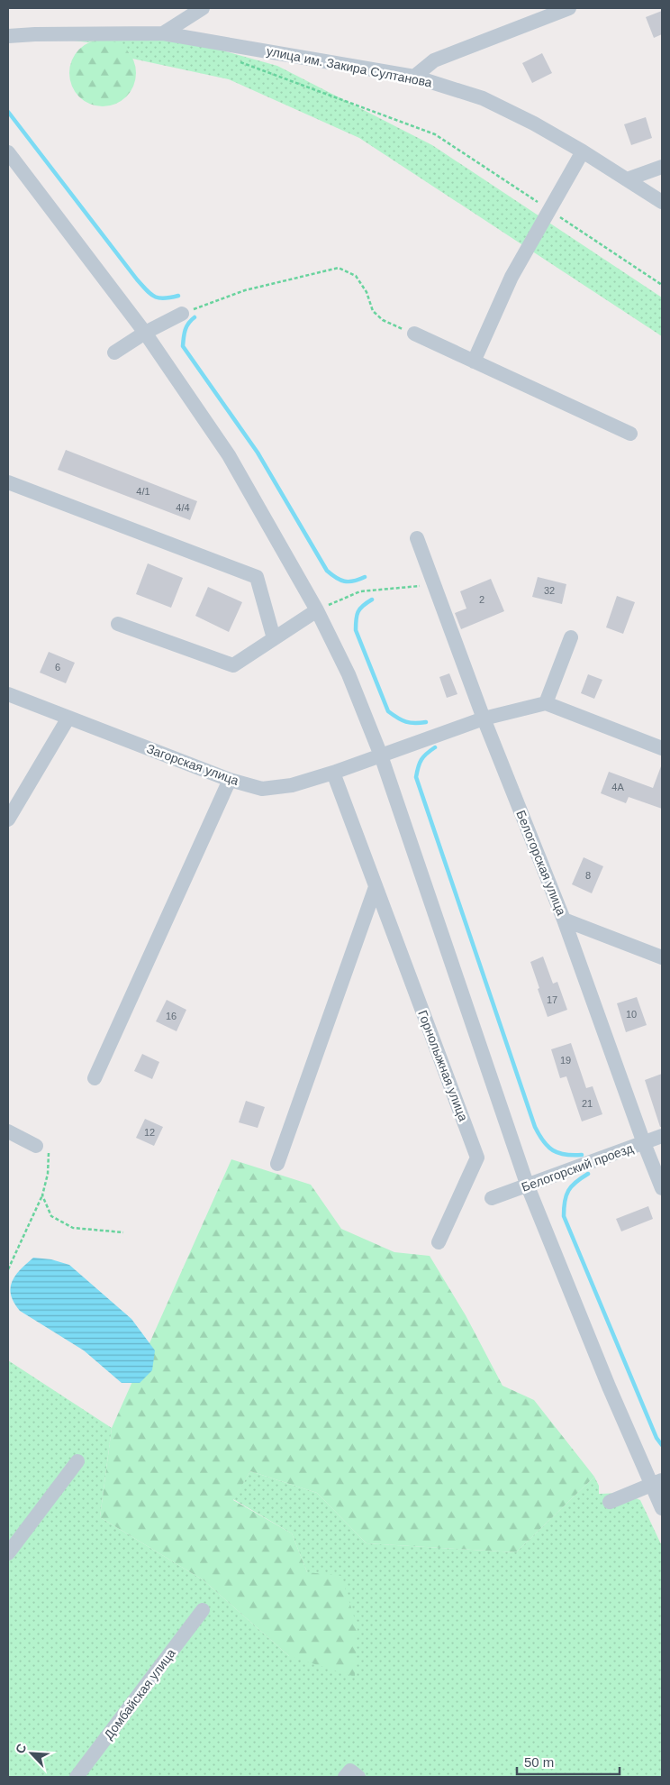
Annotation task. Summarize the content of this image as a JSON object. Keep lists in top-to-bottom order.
{
  "streets": {
    "street": [
      "улица им. Закира Султанова",
      "Загорская улица",
      "Белогорская улица",
      "Горнолыжная улица",
      "Белогорский проезд",
      "Домбайская улица"
    ]
  },
  "crossings": [
    ["Загорская улица", "Белогорская улица"],
    ["Загорская улица", "Горнолыжная улица"],
    ["Белогорская улица", "Белогорский проезд"]
  ],
  "house_numbers": [
    "4/1",
    "4/4",
    "32",
    "2",
    "6",
    "4А",
    "8",
    "17",
    "10",
    "16",
    "19",
    "21",
    "12"
  ],
  "scale_bar": "50 m",
  "north": "top left"
}
